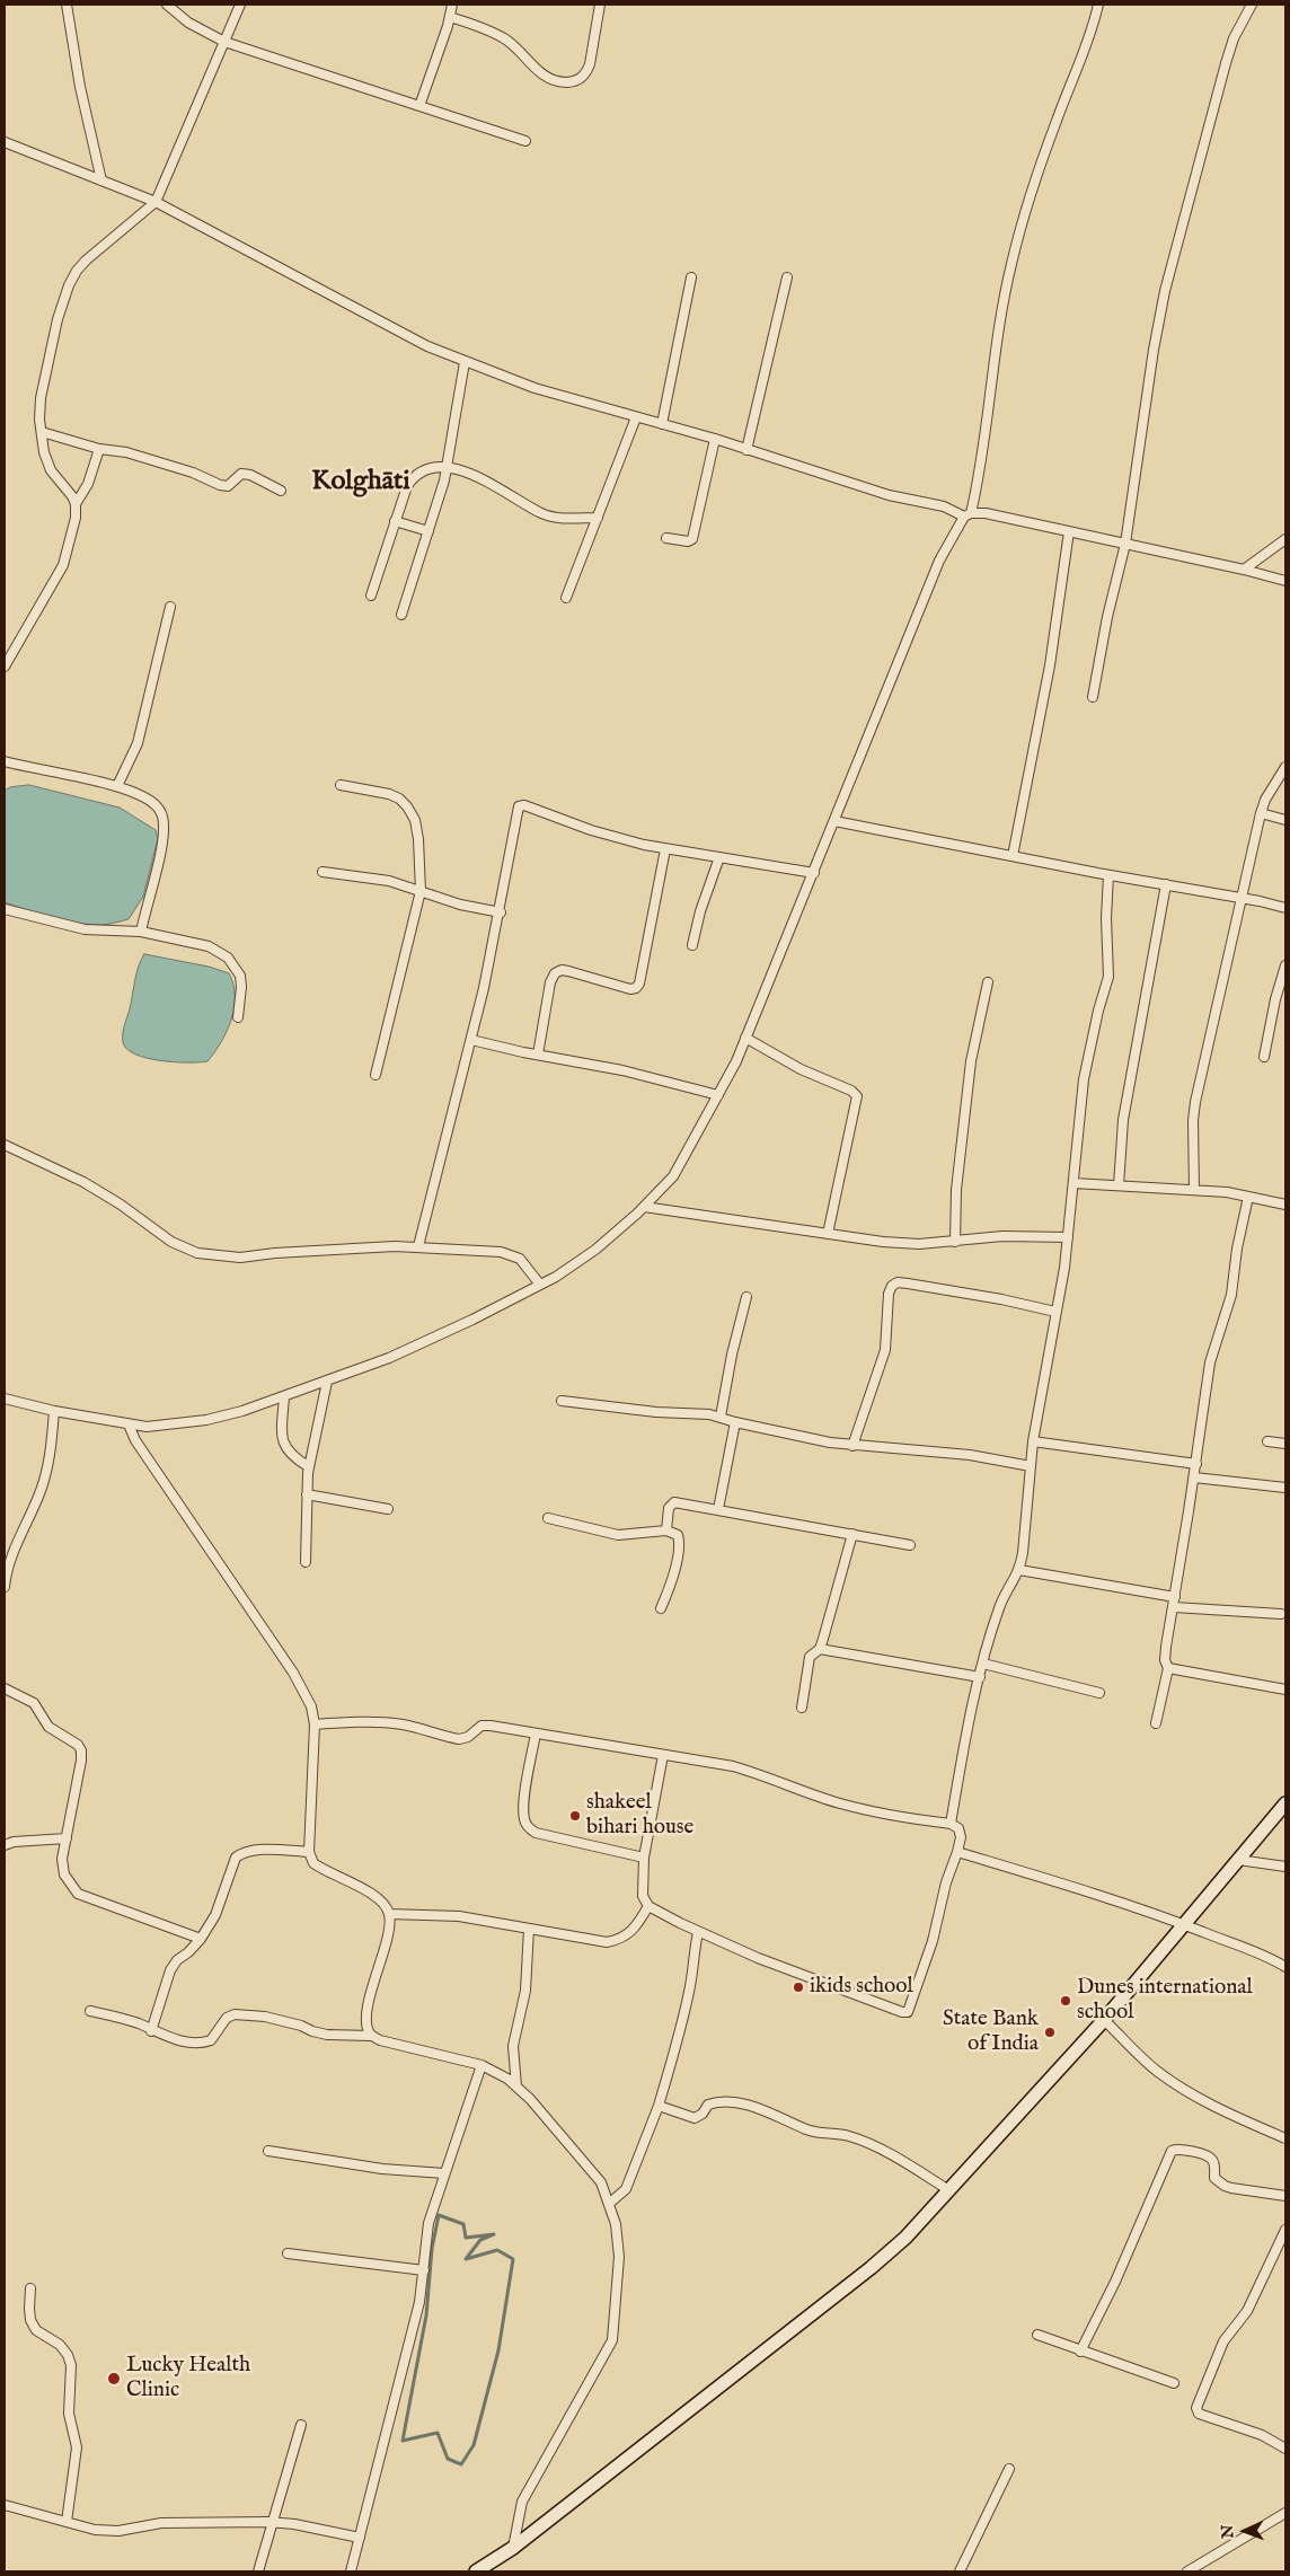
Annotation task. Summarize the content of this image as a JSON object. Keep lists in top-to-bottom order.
{
  "districts": ["Kolghāti"],
  "places": [
    "shakeel bihari house",
    "ikids school",
    "Dunes international school",
    "State Bank of India",
    "Lucky Health Clinic"
  ],
  "north": "left"
}
